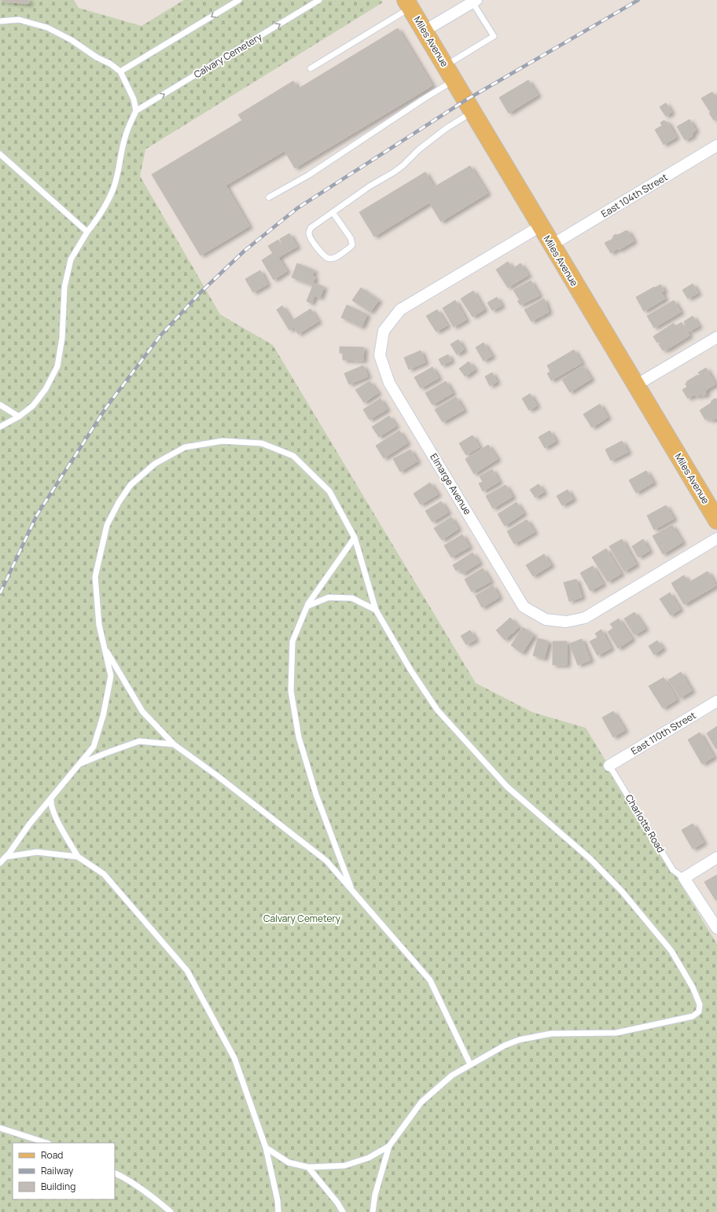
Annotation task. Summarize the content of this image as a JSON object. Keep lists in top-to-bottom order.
{
  "streets": {
    "main road": ["Miles Avenue"],
    "street": ["East 104th Street", "Elmarge Avenue", "East 110th Street"],
    "lane": ["Calvary Cemetery", "Charlotte Road"]
  },
  "crossings": [
    ["Miles Avenue", "East 104th Street"],
    ["Miles Avenue", "Elmarge Avenue"],
    ["East 110th Street", "Charlotte Road"]
  ],
  "parks": ["Calvary Cemetery"],
  "legend": ["Road", "Railway", "Building"]
}
